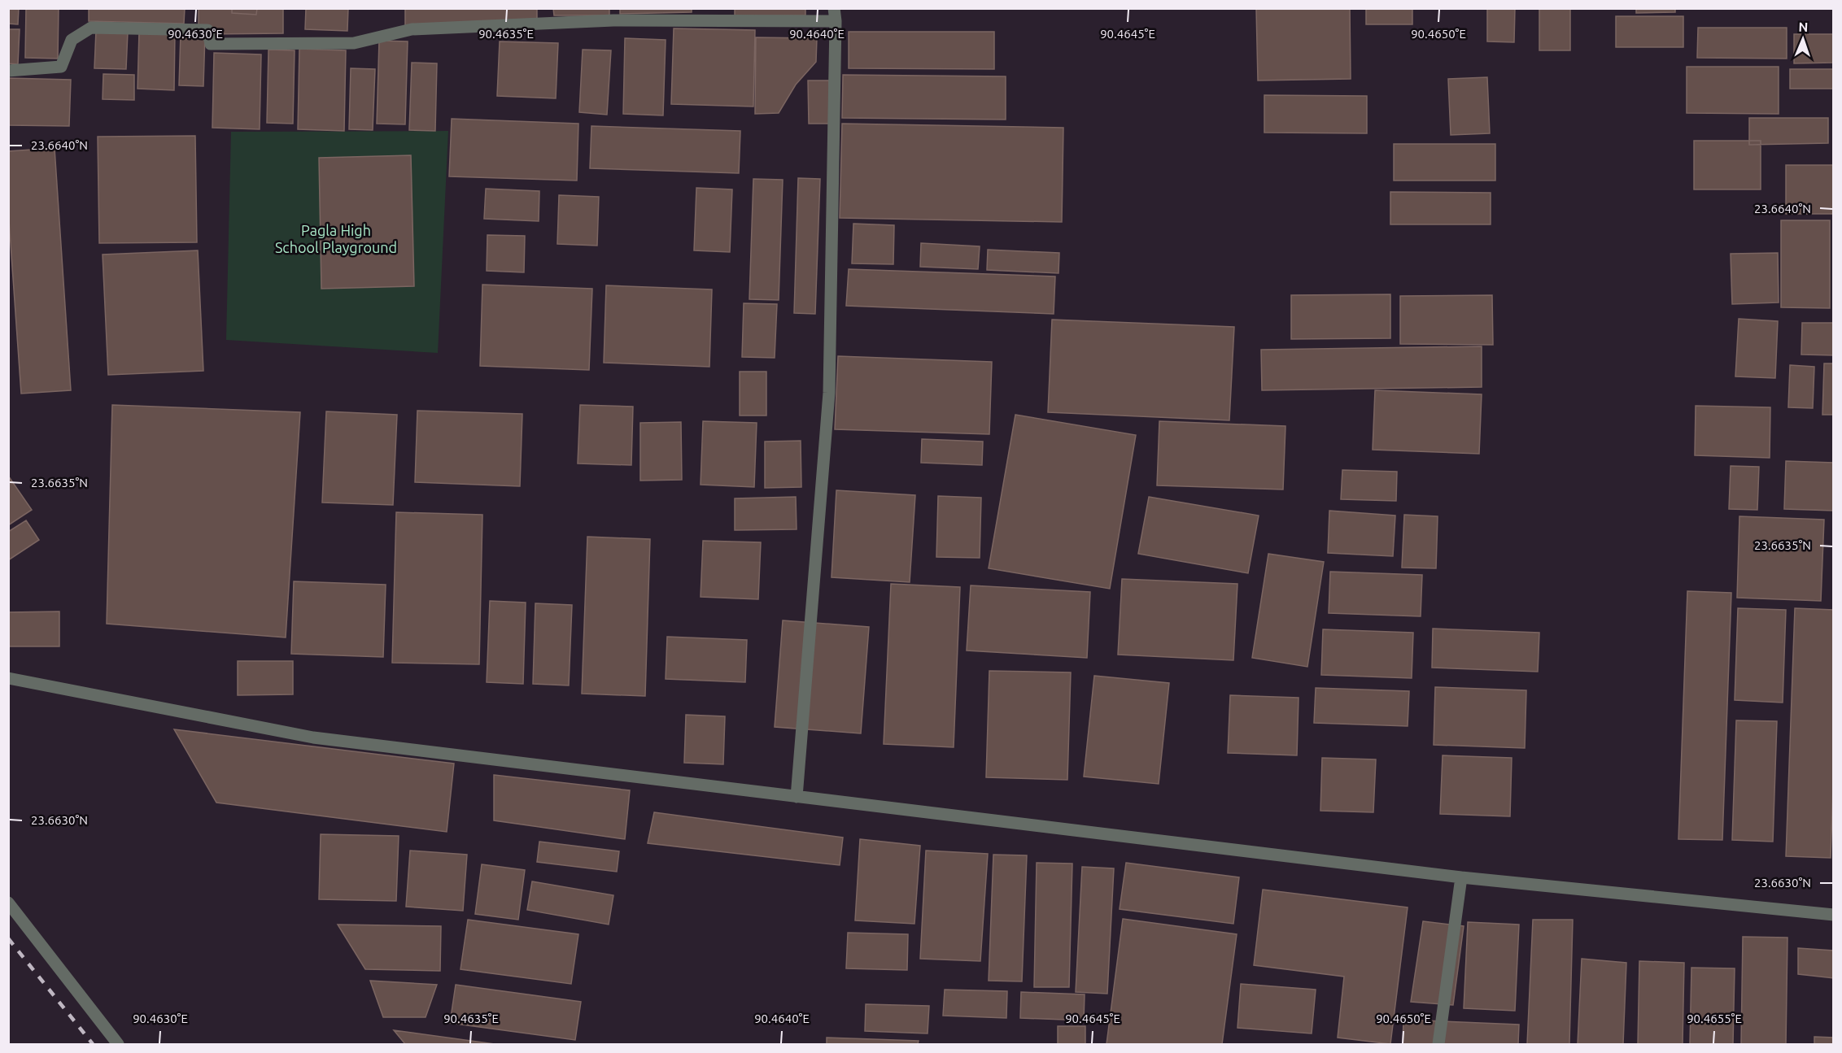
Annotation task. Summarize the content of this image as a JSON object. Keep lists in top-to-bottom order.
{
  "parks": ["Pagla High School Playground"],
  "north": "top",
  "coordinates": [
    "90.4630°E",
    "90.4635°E",
    "90.4640°E",
    "90.4645°E",
    "90.4650°E",
    "23.6640°N",
    "23.6635°N",
    "23.6630°N",
    "90.4655°E"
  ]
}
